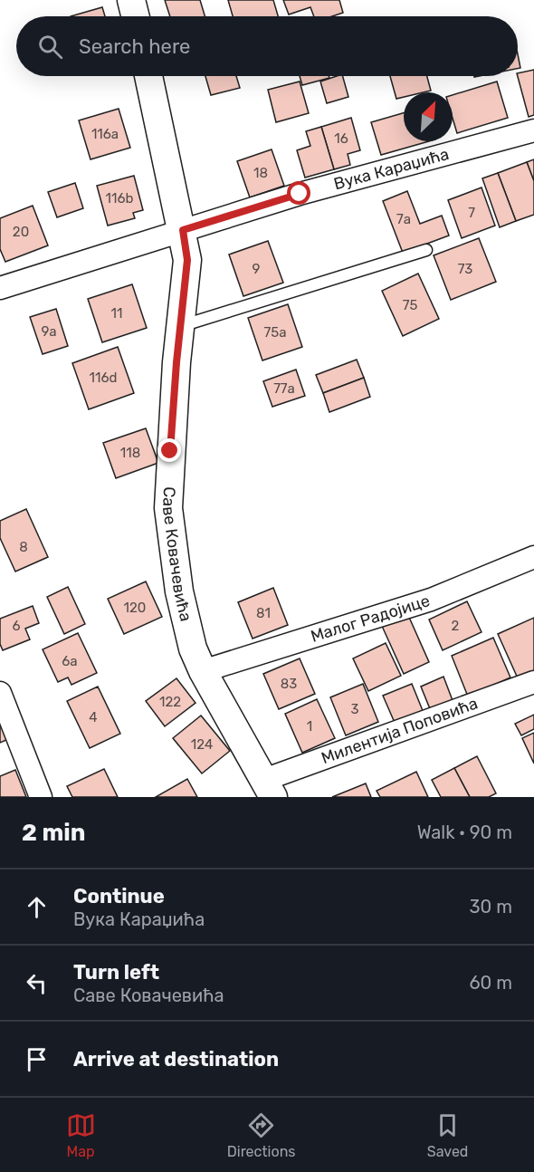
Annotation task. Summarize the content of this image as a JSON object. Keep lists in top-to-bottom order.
{
  "streets": {
    "street": [
      "Вука Караџића",
      "Саве Ковачевића",
      "Малог Радојице",
      "Милентија Поповића"
    ]
  },
  "crossings": [
    ["Вука Караџића", "Саве Ковачевића"],
    ["Саве Ковачевића", "Малог Радојице"],
    ["Саве Ковачевића", "Милентија Поповића"]
  ],
  "house_numbers": [
    "116a",
    "16",
    "18",
    "116b",
    "7",
    "7a",
    "20",
    "9",
    "73",
    "75",
    "11",
    "9a",
    "75a",
    "116d",
    "77a",
    "118",
    "8",
    "120",
    "81",
    "6",
    "2",
    "6a",
    "83",
    "122",
    "3",
    "4",
    "1",
    "124"
  ],
  "north": "top right",
  "page": {
    "search": "Search here",
    "heading": ["2 min", "Walk · 90 m"],
    "list": [
      ["Continue", "Вука Караџића", "30 m"],
      ["Turn left", "Саве Ковачевића", "60 m"],
      "Arrive at destination"
    ],
    "nav": ["Map", "Directions", "Saved"]
  }
}
